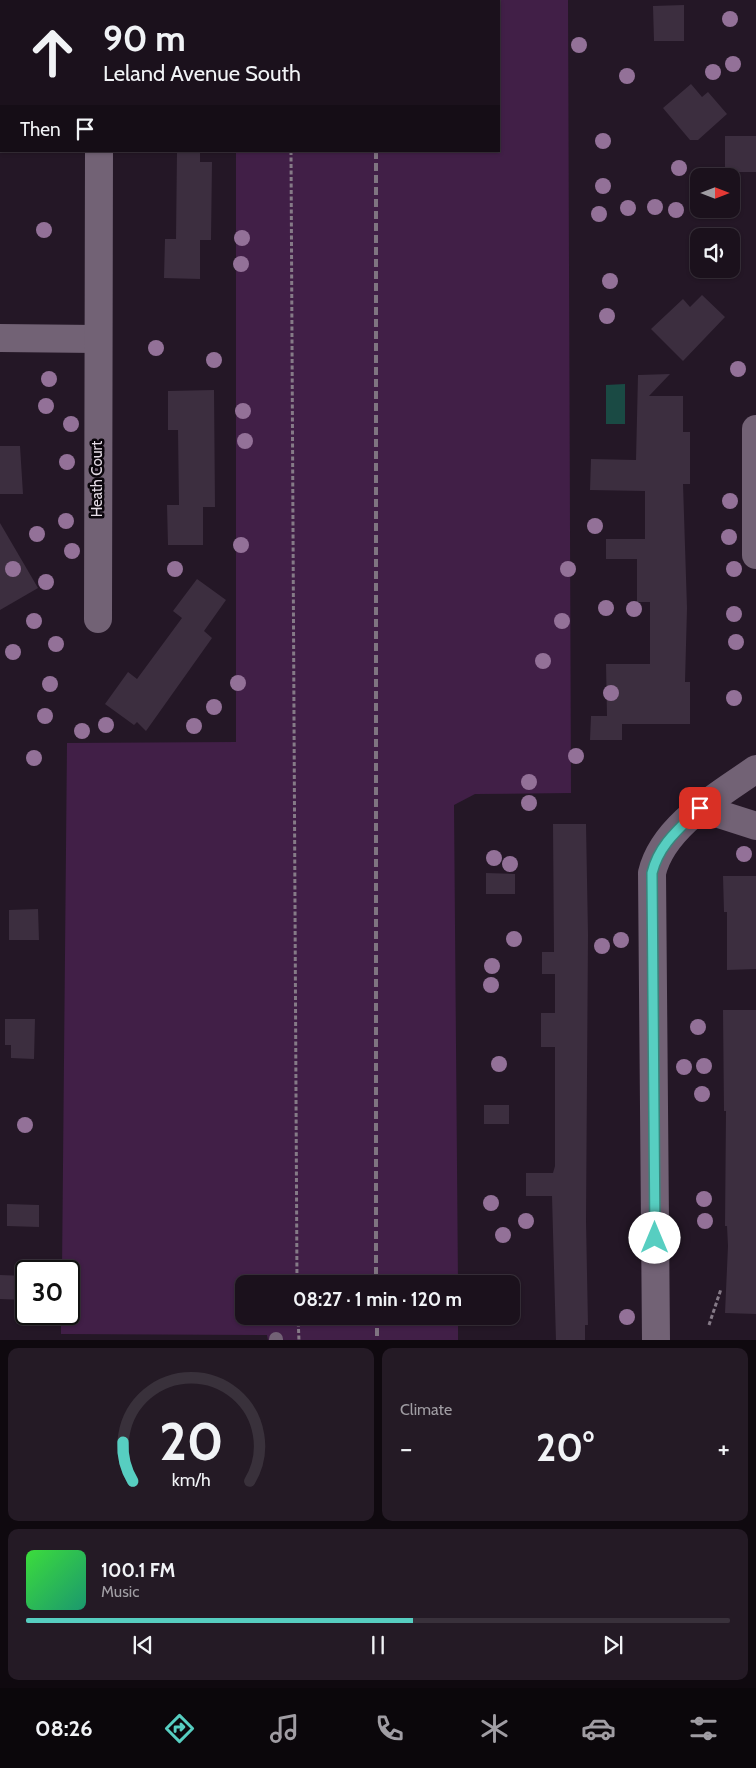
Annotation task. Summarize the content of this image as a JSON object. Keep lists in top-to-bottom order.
{
  "streets": {
    "street": ["Heath Court"]
  },
  "north": "right",
  "page": {
    "turn": ["90 m", "Leland Avenue South"],
    "then": "Then",
    "limit": "30",
    "trip": "08:27 · 1 min · 120 m",
    "tile": "Climate",
    "heat": ["−", "20°", "+"],
    "song": ["100.1 FM", "Music"],
    "tabs": "08:26",
    "gauge": ["20", "km/h"]
  }
}
